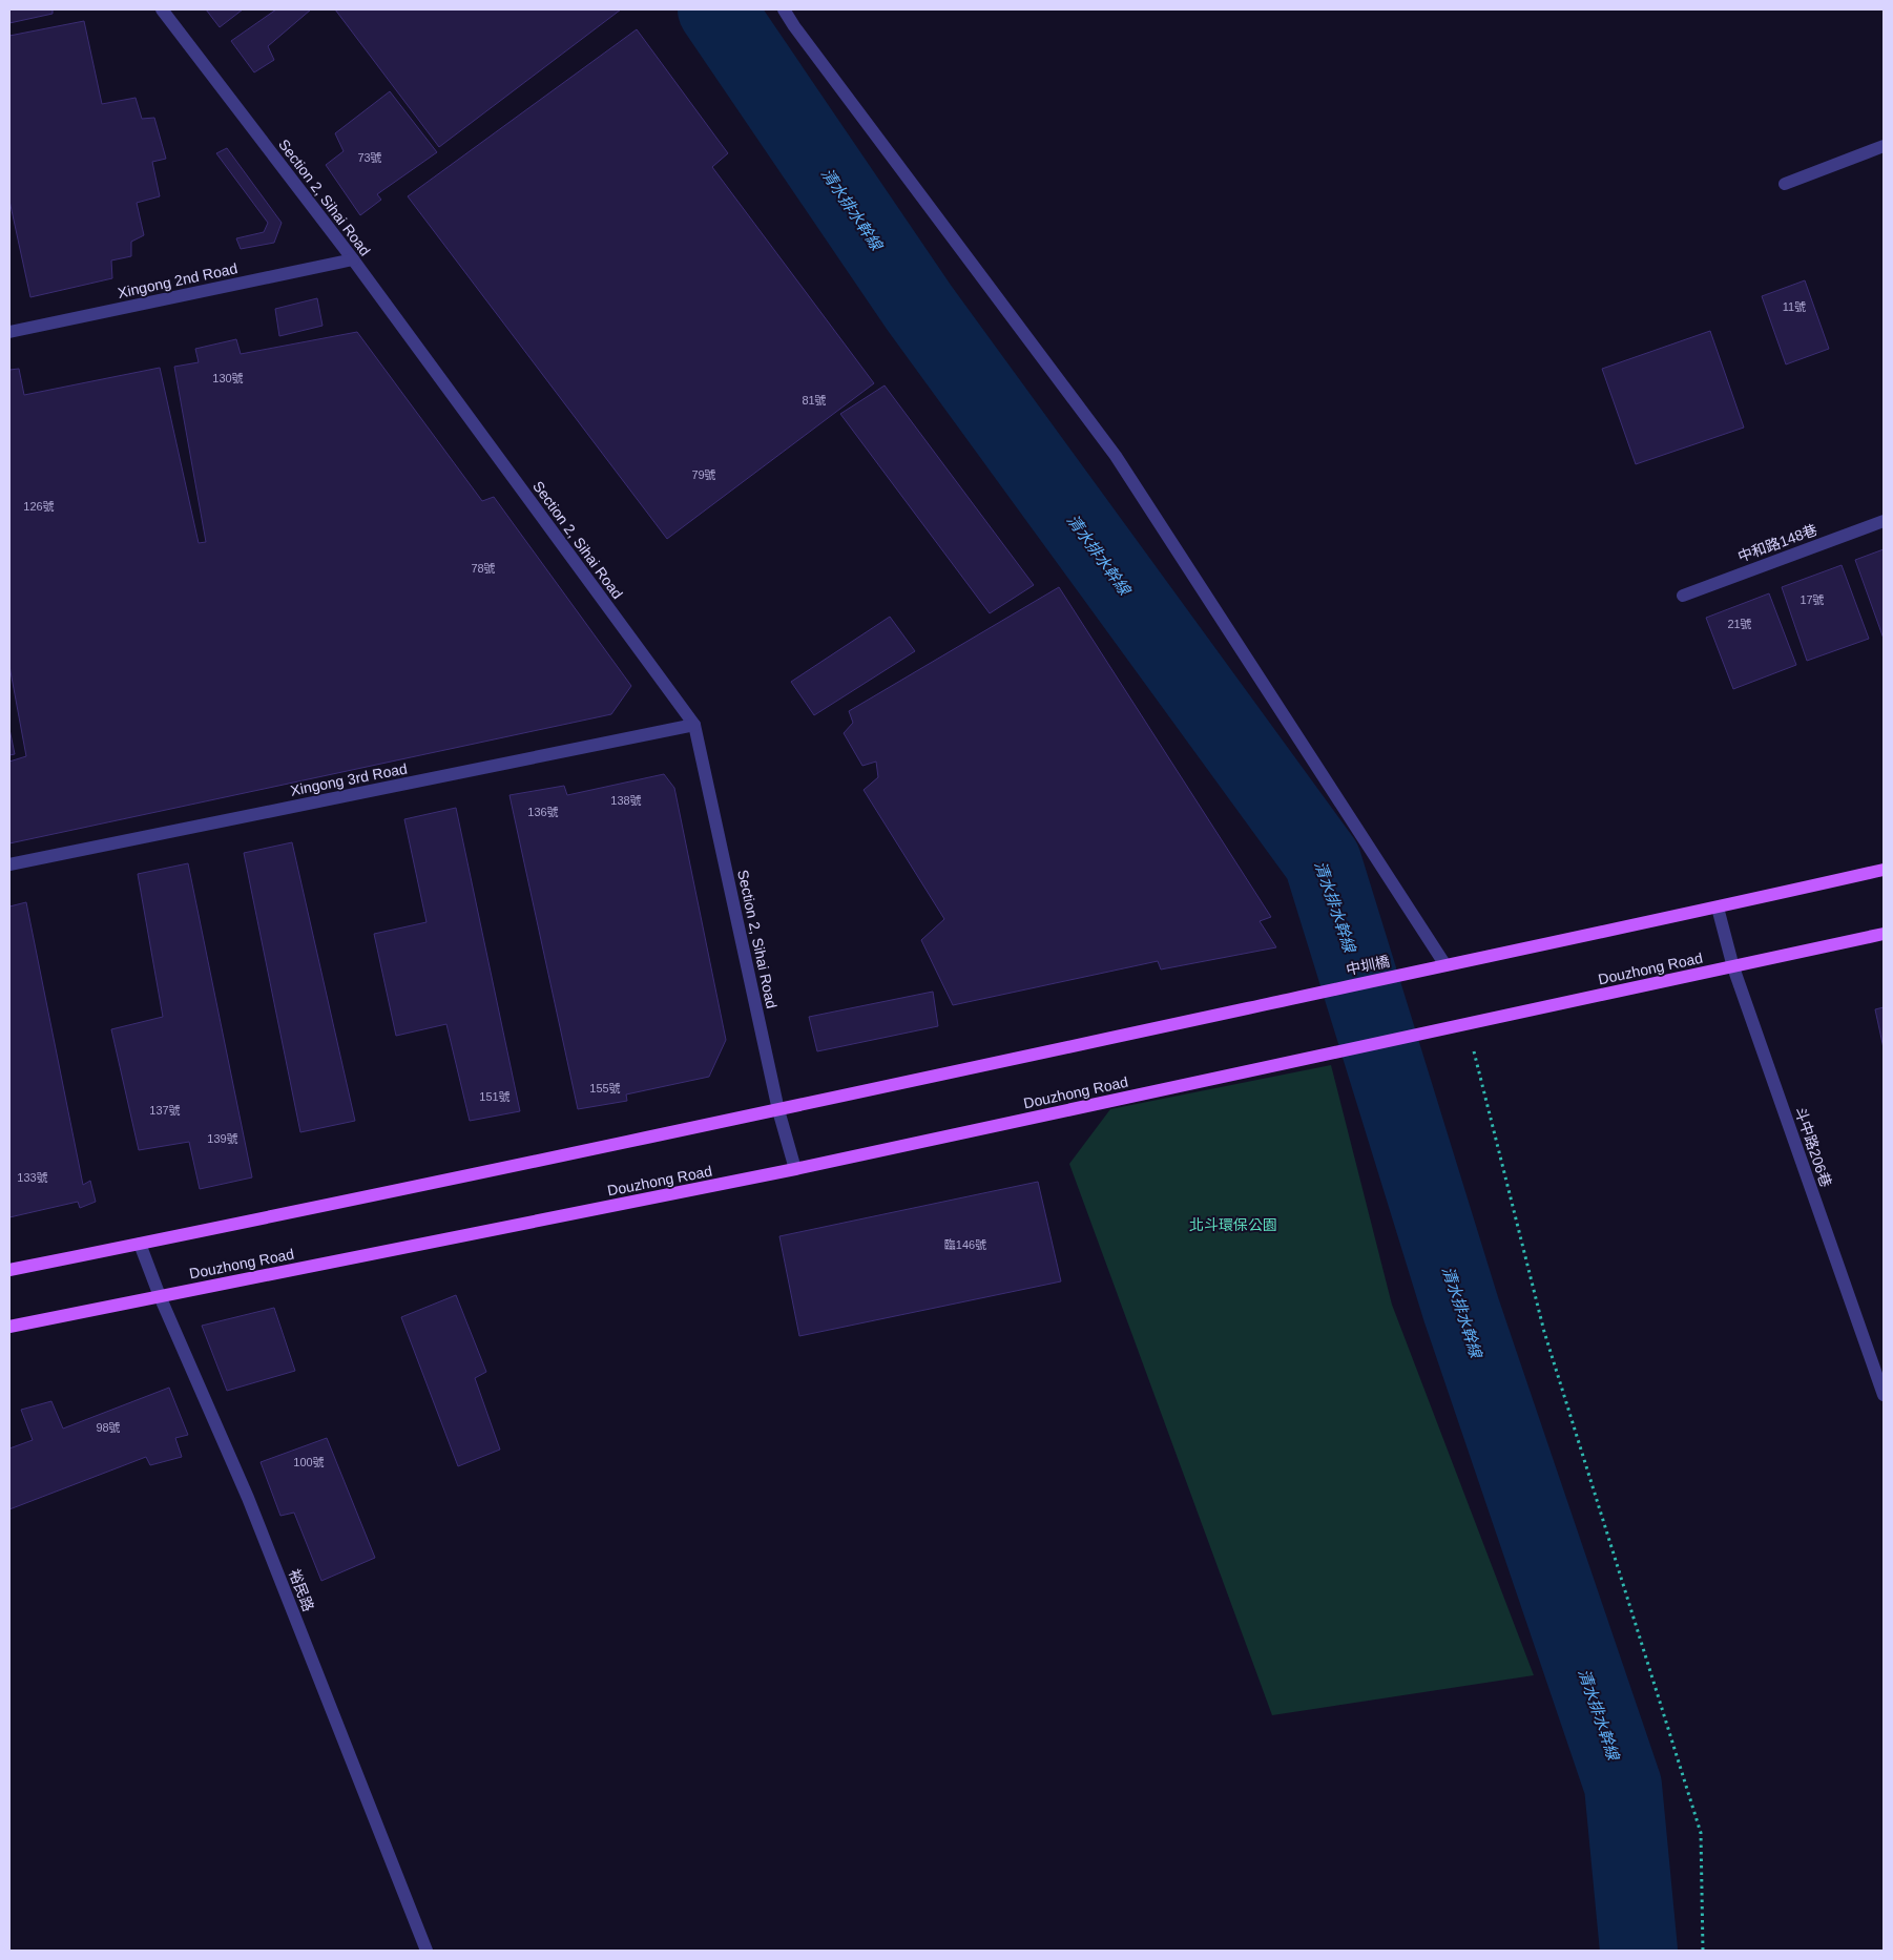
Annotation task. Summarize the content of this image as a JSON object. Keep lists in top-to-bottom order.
{
  "streets": {
    "main road": ["中圳橋", "Douzhong Road"],
    "street": [
      "Section 2, Sihai Road",
      "Xingong 2nd Road",
      "中和路148巷",
      "Xingong 3rd Road",
      "斗中路206巷",
      "裕民路"
    ]
  },
  "crossings": [
    ["Section 2, Sihai Road", "Xingong 2nd Road"],
    ["Section 2, Sihai Road", "Xingong 3rd Road"],
    ["Section 2, Sihai Road", "中圳橋"],
    ["Section 2, Sihai Road", "Douzhong Road"],
    ["Douzhong Road", "斗中路206巷"],
    ["Douzhong Road", "裕民路"]
  ],
  "water": ["清水排水幹線"],
  "parks": ["北斗環保公園"],
  "house_numbers": [
    "73號",
    "11號",
    "130號",
    "81號",
    "79號",
    "126號",
    "78號",
    "17號",
    "21號",
    "138號",
    "136號",
    "155號",
    "151號",
    "137號",
    "139號",
    "133號",
    "臨146號",
    "98號",
    "100號"
  ]
}
